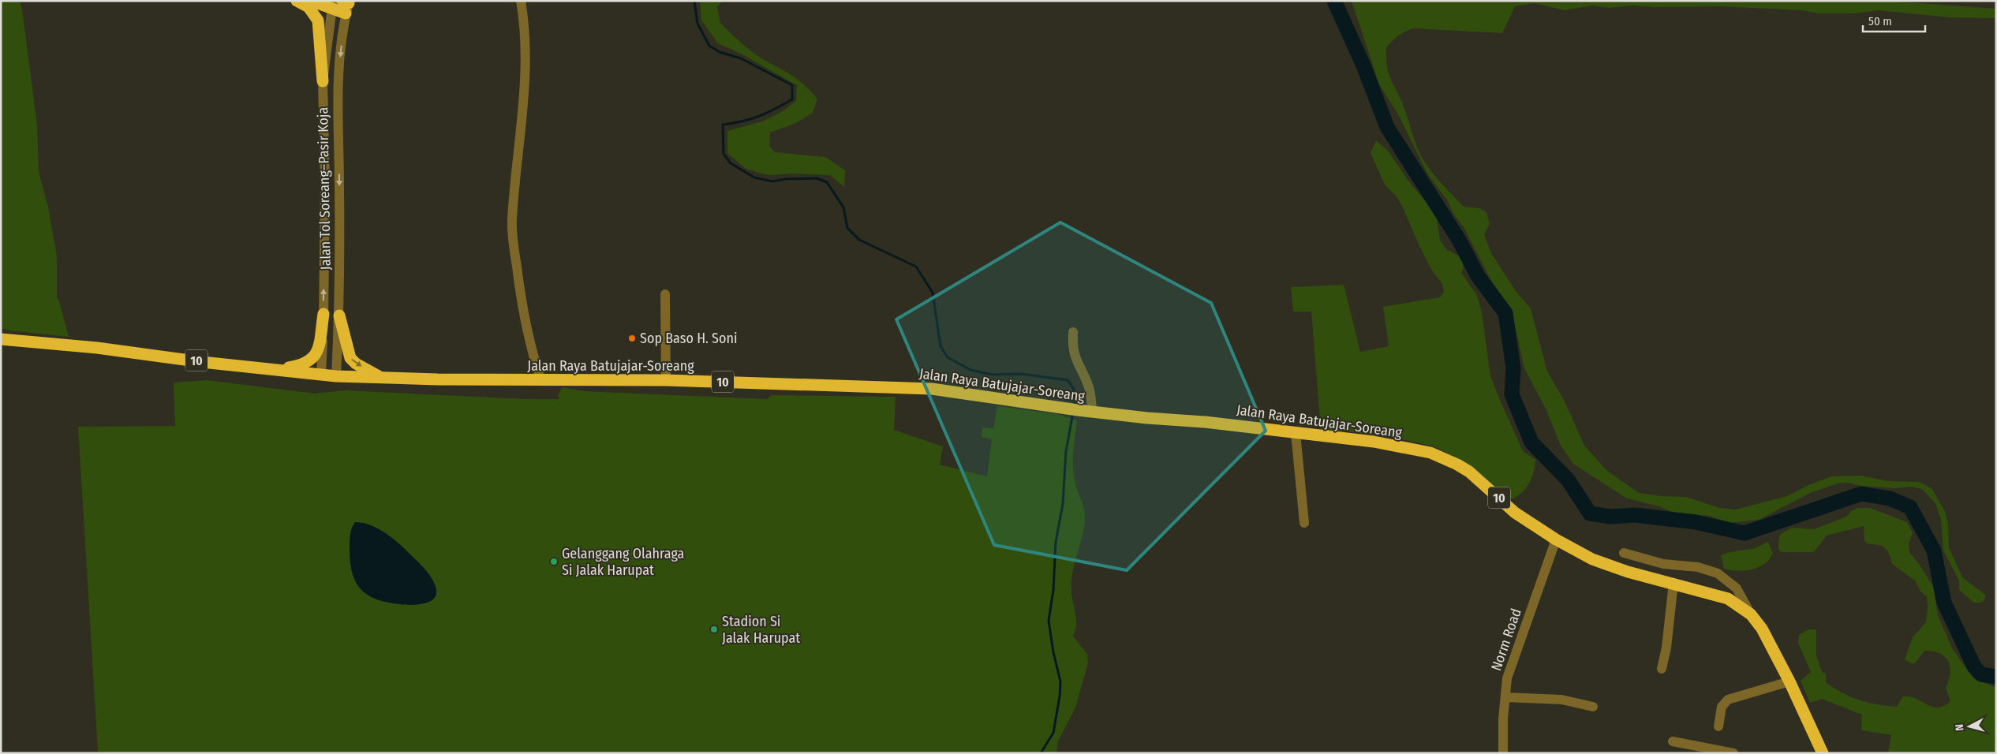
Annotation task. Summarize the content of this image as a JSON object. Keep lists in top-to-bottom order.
{
  "streets": {
    "highway": ["10", "Jalan Raya Batujajar-Soreang"],
    "street": ["Jalan Tol Soreang–Pasir Koja", "Norm Road"]
  },
  "crossings": [
    ["Jalan Tol Soreang–Pasir Koja", "Jalan Raya Batujajar-Soreang"],
    ["Jalan Raya Batujajar-Soreang", "Norm Road"]
  ],
  "places": ["Sop Baso H. Soni", "Gelanggang Olahraga Si Jalak Harupat", "Stadion Si Jalak Harupat"],
  "scale_bar": "50 m",
  "north": "left"
}
